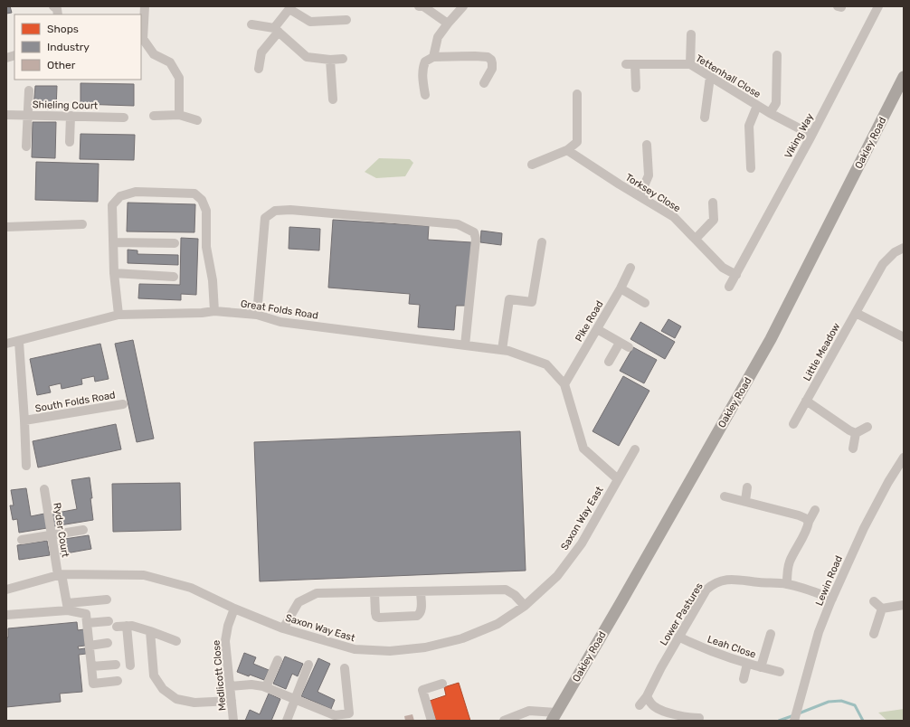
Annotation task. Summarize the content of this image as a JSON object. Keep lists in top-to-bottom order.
{
  "streets": {
    "main road": ["Oakley Road"],
    "street": [
      "Tettenhall Close",
      "Shieling Court",
      "Viking Way",
      "Torksey Close",
      "Great Folds Road",
      "Pike Road",
      "Little Meadow",
      "South Folds Road",
      "Saxon Way East",
      "Ryder Court",
      "Lewin Road",
      "Lower Pastures",
      "Leah Close",
      "Medlicott Close"
    ]
  },
  "crossings": [
    ["Tettenhall Close", "Viking Way"],
    ["Viking Way", "Torksey Close"],
    ["Great Folds Road", "Pike Road"],
    ["Great Folds Road", "South Folds Road"],
    ["Saxon Way East", "Ryder Court"],
    ["Saxon Way East", "Medlicott Close"],
    ["Lewin Road", "Lower Pastures"],
    ["Lower Pastures", "Leah Close"]
  ],
  "legend": ["Shops", "Industry", "Other"]
}
